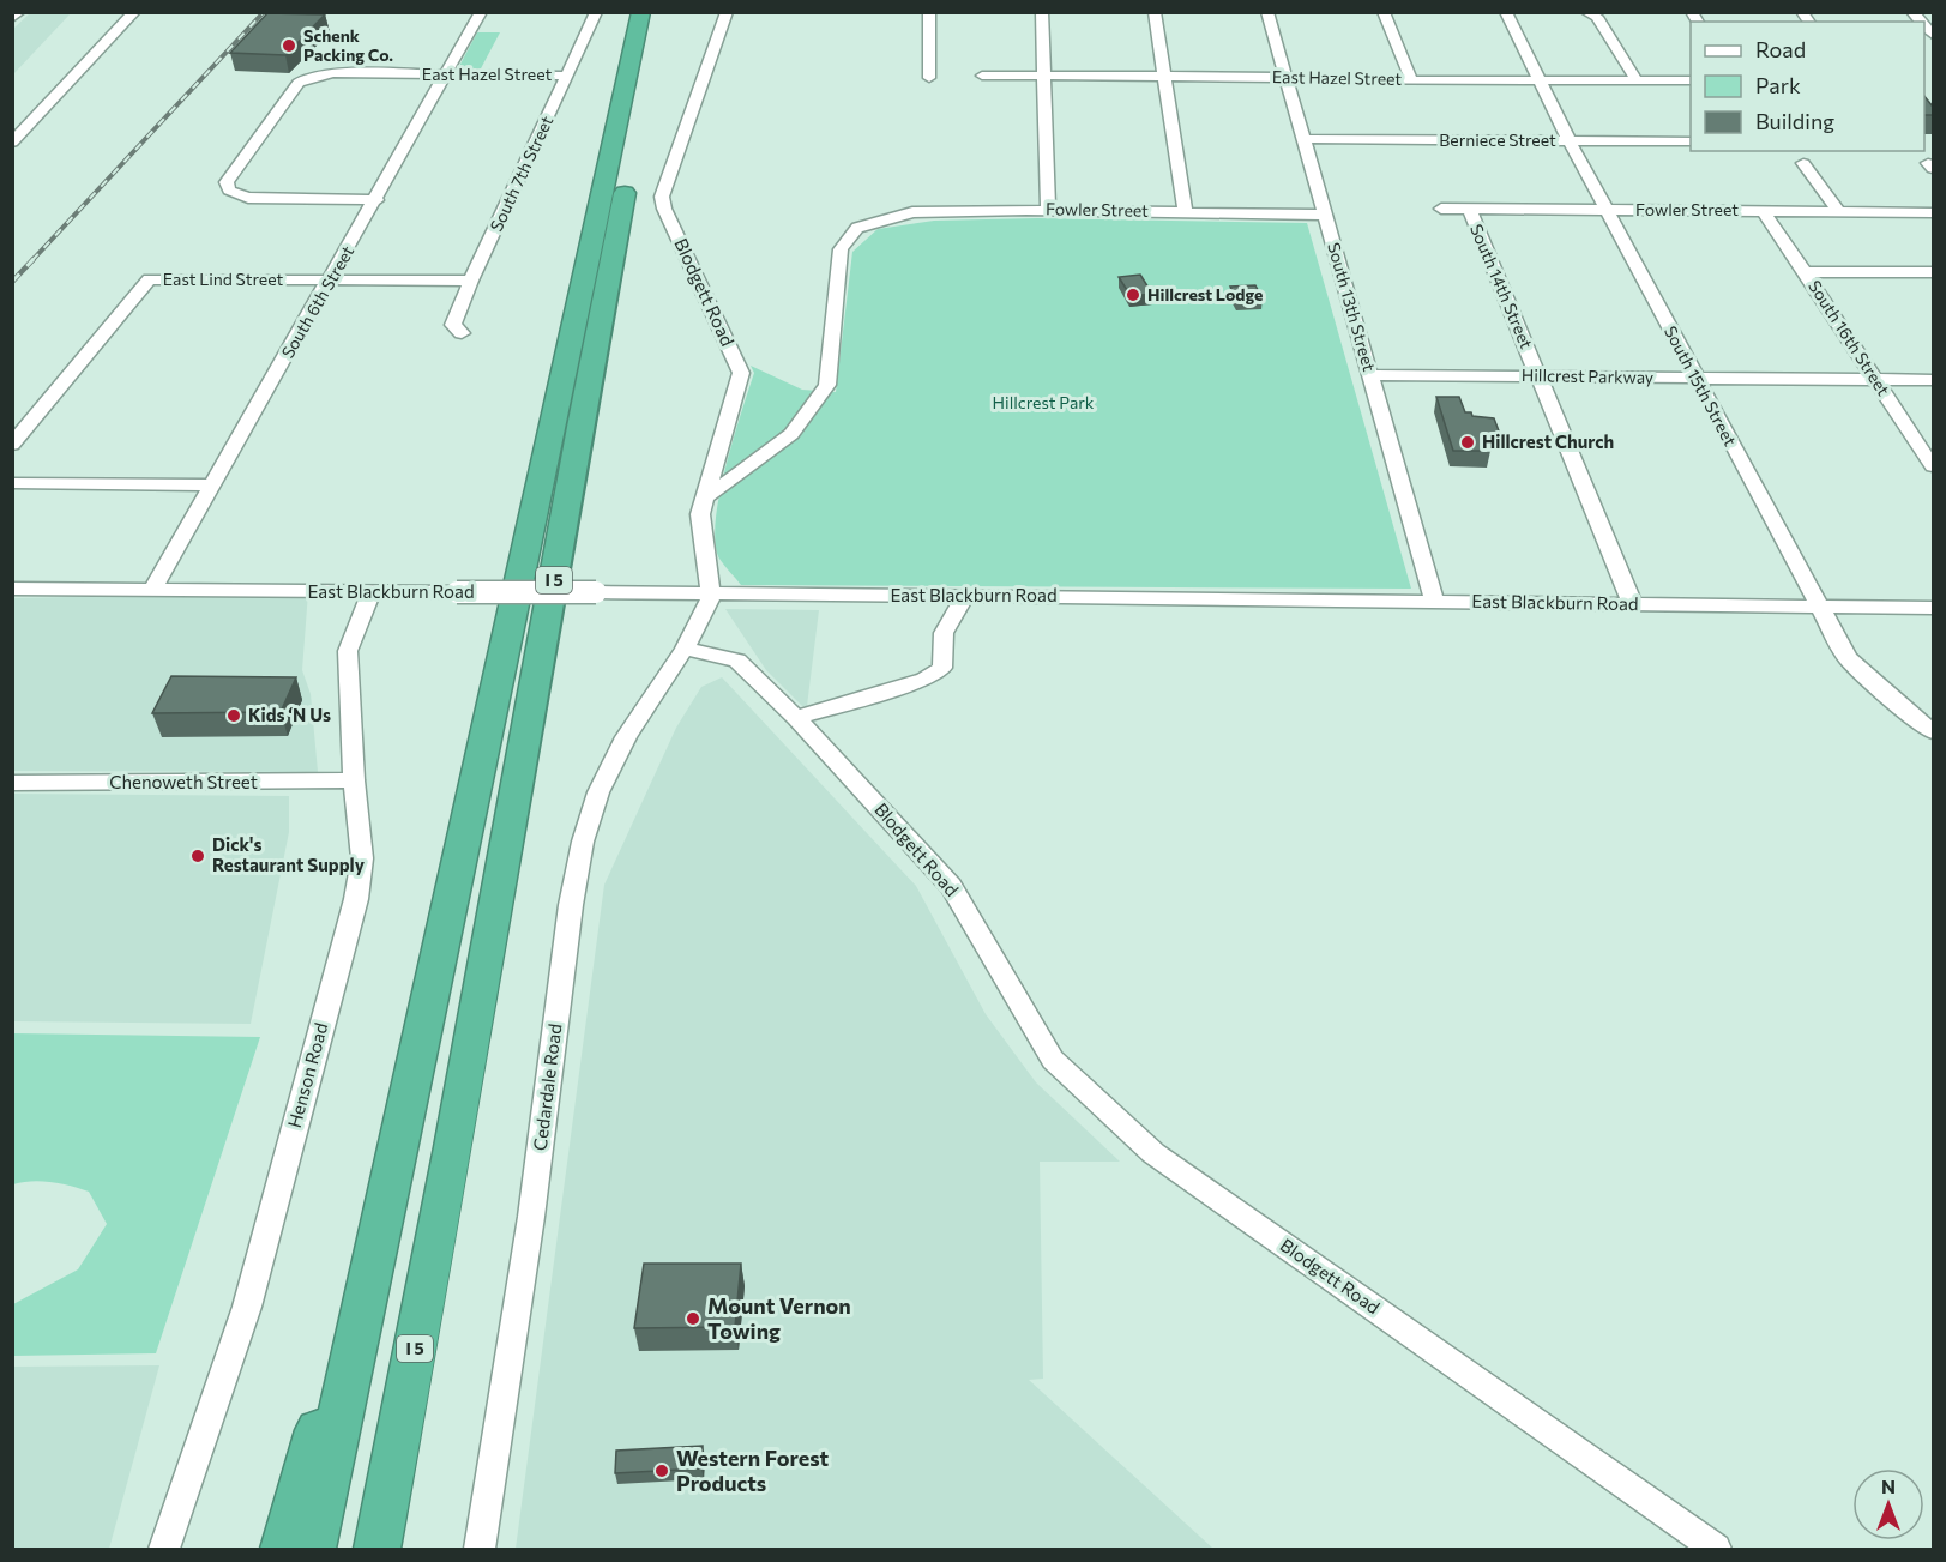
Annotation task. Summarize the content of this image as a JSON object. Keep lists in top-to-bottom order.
{
  "streets": {
    "highway": ["I 5"],
    "street": [
      "East Hazel Street",
      "Berniece Street",
      "South 7th Street",
      "Fowler Street",
      "East Lind Street",
      "South 14th Street",
      "Blodgett Road",
      "South 6th Street",
      "South 13th Street",
      "South 16th Street",
      "Hillcrest Parkway",
      "South 15th Street",
      "East Blackburn Road",
      "Chenoweth Street",
      "Henson Road",
      "Cedardale Road"
    ]
  },
  "crossings": [
    ["East Hazel Street", "South 7th Street"],
    ["East Hazel Street", "South 6th Street"],
    ["East Hazel Street", "South 13th Street"],
    ["East Hazel Street", "South 15th Street"],
    ["Berniece Street", "South 13th Street"],
    ["Berniece Street", "South 15th Street"],
    ["South 7th Street", "East Lind Street"],
    ["Fowler Street", "South 14th Street"],
    ["Fowler Street", "Blodgett Road"],
    ["Fowler Street", "South 13th Street"],
    ["Fowler Street", "South 16th Street"],
    ["Fowler Street", "South 15th Street"],
    ["East Lind Street", "South 6th Street"],
    ["South 14th Street", "Hillcrest Parkway"],
    ["South 14th Street", "East Blackburn Road"],
    ["Blodgett Road", "East Blackburn Road"],
    ["Blodgett Road", "Cedardale Road"],
    ["South 6th Street", "East Blackburn Road"],
    ["South 13th Street", "Hillcrest Parkway"],
    ["South 13th Street", "East Blackburn Road"],
    ["South 16th Street", "Hillcrest Parkway"],
    ["Hillcrest Parkway", "South 15th Street"],
    ["South 15th Street", "East Blackburn Road"],
    ["East Blackburn Road", "Henson Road"],
    ["Chenoweth Street", "Henson Road"]
  ],
  "parks": ["Hillcrest Park"],
  "places": [
    "Schenk Packing Co.",
    "Hillcrest Lodge",
    "Hillcrest Church",
    "Kids ‘N Us",
    "Dick's Restaurant Supply",
    "Mount Vernon Towing",
    "Western Forest Products"
  ],
  "legend": ["Road", "Park", "Building"],
  "north": "top"
}
